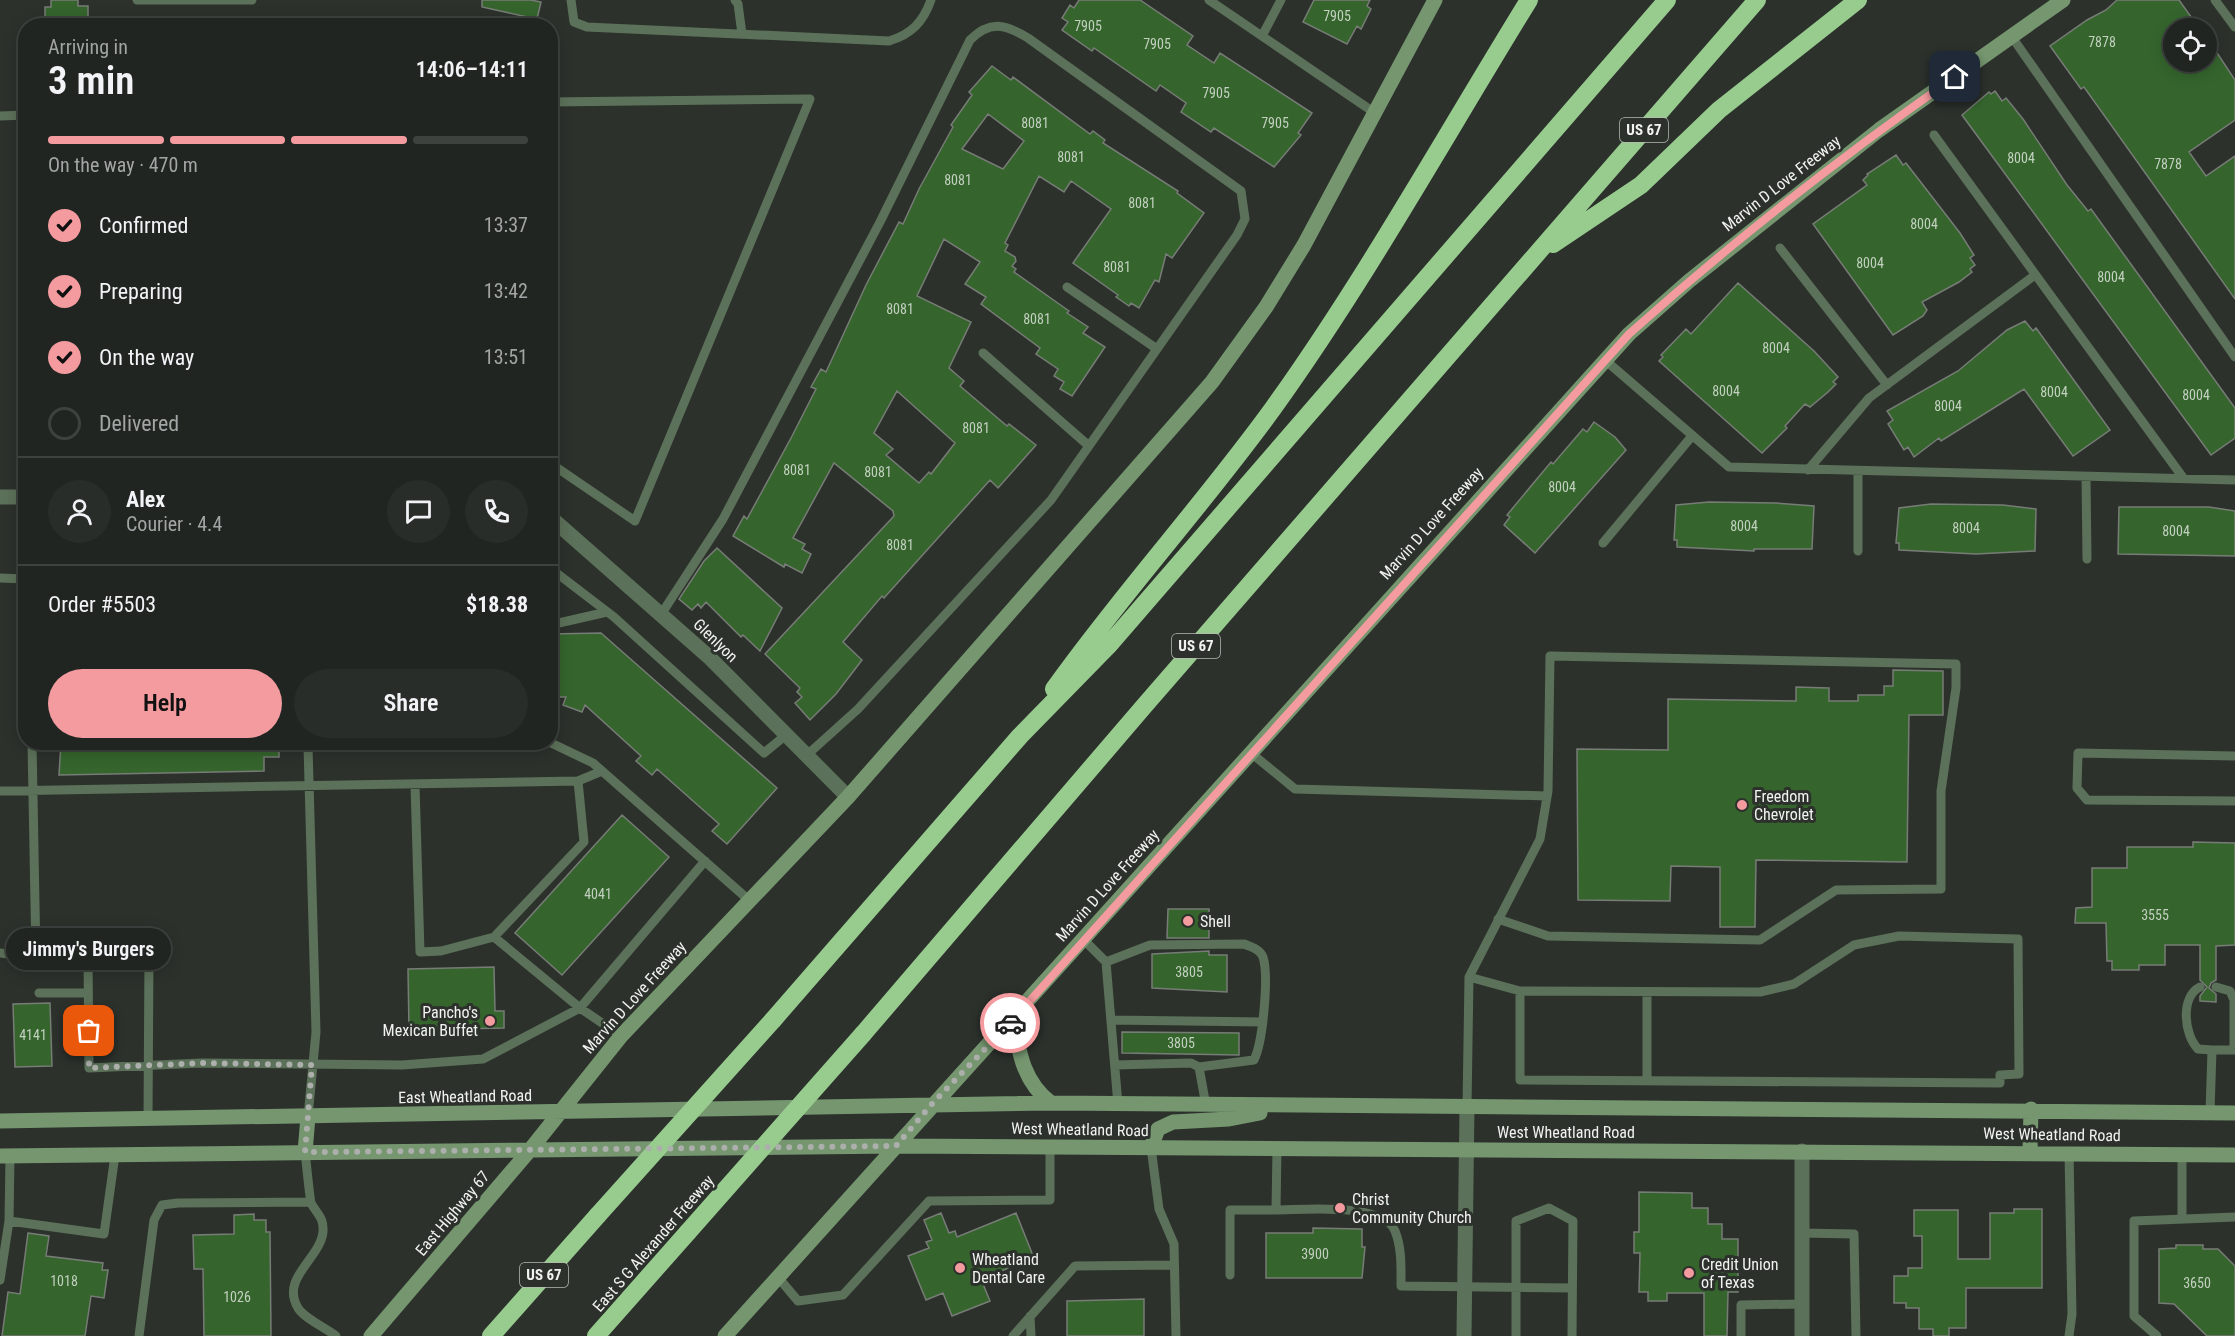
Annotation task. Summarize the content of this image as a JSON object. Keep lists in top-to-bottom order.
{
  "streets": {
    "highway": ["US 67", "East S G Alexander Freeway"],
    "main road": [
      "Marvin D Love Freeway",
      "East Wheatland Road",
      "West Wheatland Road",
      "East Highway 67"
    ],
    "street": ["Glenlyon"]
  },
  "crossings": [
    ["US 67", "East S G Alexander Freeway"],
    ["Marvin D Love Freeway", "Glenlyon"],
    ["Marvin D Love Freeway", "East Wheatland Road"],
    ["Marvin D Love Freeway", "West Wheatland Road"],
    ["Marvin D Love Freeway", "East Highway 67"],
    ["East Wheatland Road", "West Wheatland Road"],
    ["East Wheatland Road", "East Highway 67"]
  ],
  "places": [
    "Freedom Chevrolet",
    "Shell",
    "Pancho's Mexican Buffet",
    "Jimmy's Burgers",
    "Christ Community Church",
    "Wheatland Dental Care",
    "Credit Union of Texas"
  ],
  "house_numbers": [
    "7905",
    "7905",
    "7878",
    "7905",
    "7905",
    "8081",
    "7905",
    "8081",
    "8004",
    "7878",
    "8081",
    "8081",
    "8004",
    "8004",
    "8081",
    "8004",
    "8081",
    "8081",
    "8004",
    "8004",
    "8004",
    "8004",
    "8004",
    "8081",
    "8081",
    "8081",
    "8004",
    "8004",
    "8004",
    "8004",
    "8081",
    "4041",
    "3555",
    "3805",
    "4141",
    "3805",
    "3900",
    "1018",
    "3650",
    "1026"
  ],
  "page": {
    "heading": ["3 min", "Arriving in", "14:06–14:11"],
    "panel": [
      "Alex",
      "Courier · 4.4",
      "Order #5503",
      "$18.38"
    ],
    "bar": "On the way · 470 m",
    "list": [
      ["Confirmed", "13:37"],
      ["Preparing", "13:42"],
      ["On the way", "13:51"],
      "Delivered"
    ],
    "buttons": ["Help", "Share"],
    "bubble": "Jimmy's Burgers"
  }
}
